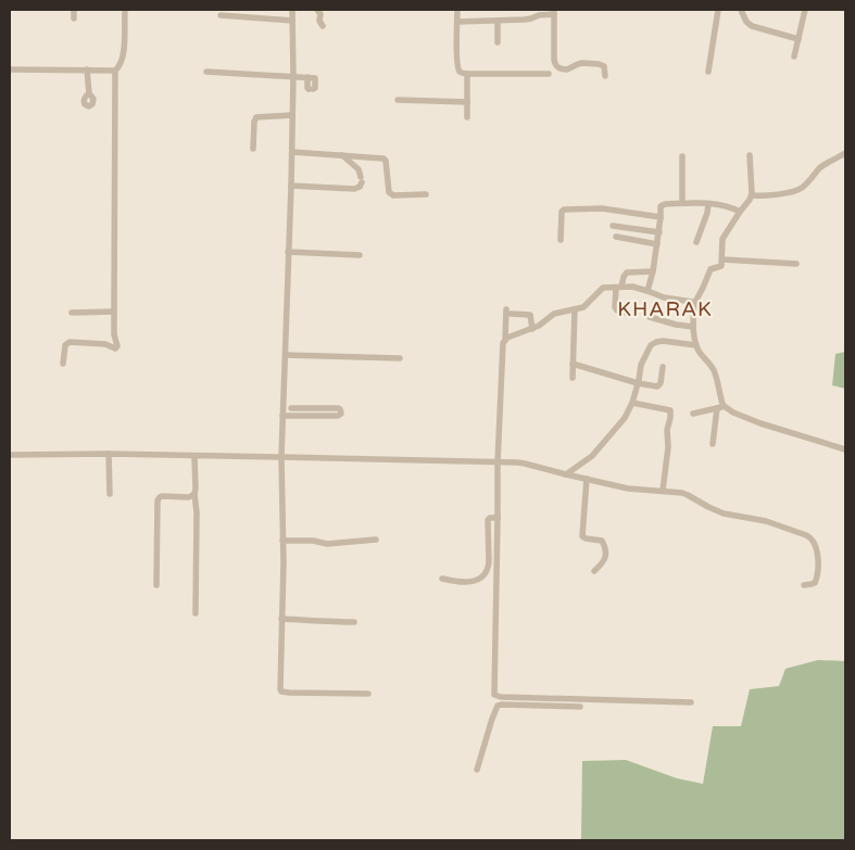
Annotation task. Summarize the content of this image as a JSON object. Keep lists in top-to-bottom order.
{
  "districts": ["KHARAK"]
}
